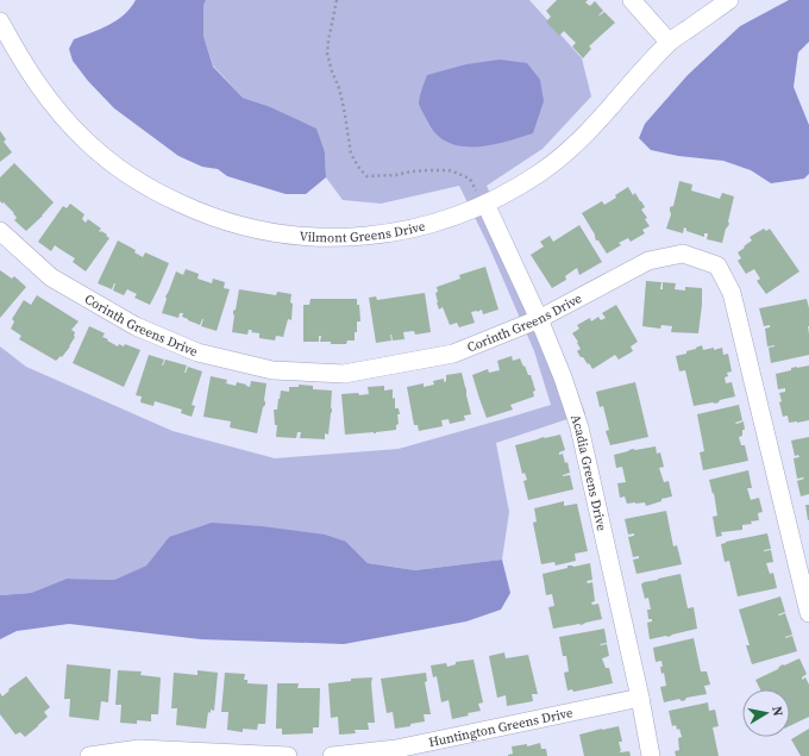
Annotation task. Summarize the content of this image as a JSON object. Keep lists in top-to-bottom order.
{
  "streets": {
    "street": [
      "Vilmont Greens Drive",
      "Corinth Greens Drive",
      "Acadia Greens Drive",
      "Huntington Greens Drive"
    ]
  },
  "crossings": [
    ["Vilmont Greens Drive", "Acadia Greens Drive"],
    ["Corinth Greens Drive", "Acadia Greens Drive"],
    ["Acadia Greens Drive", "Huntington Greens Drive"]
  ],
  "north": "right"
}
